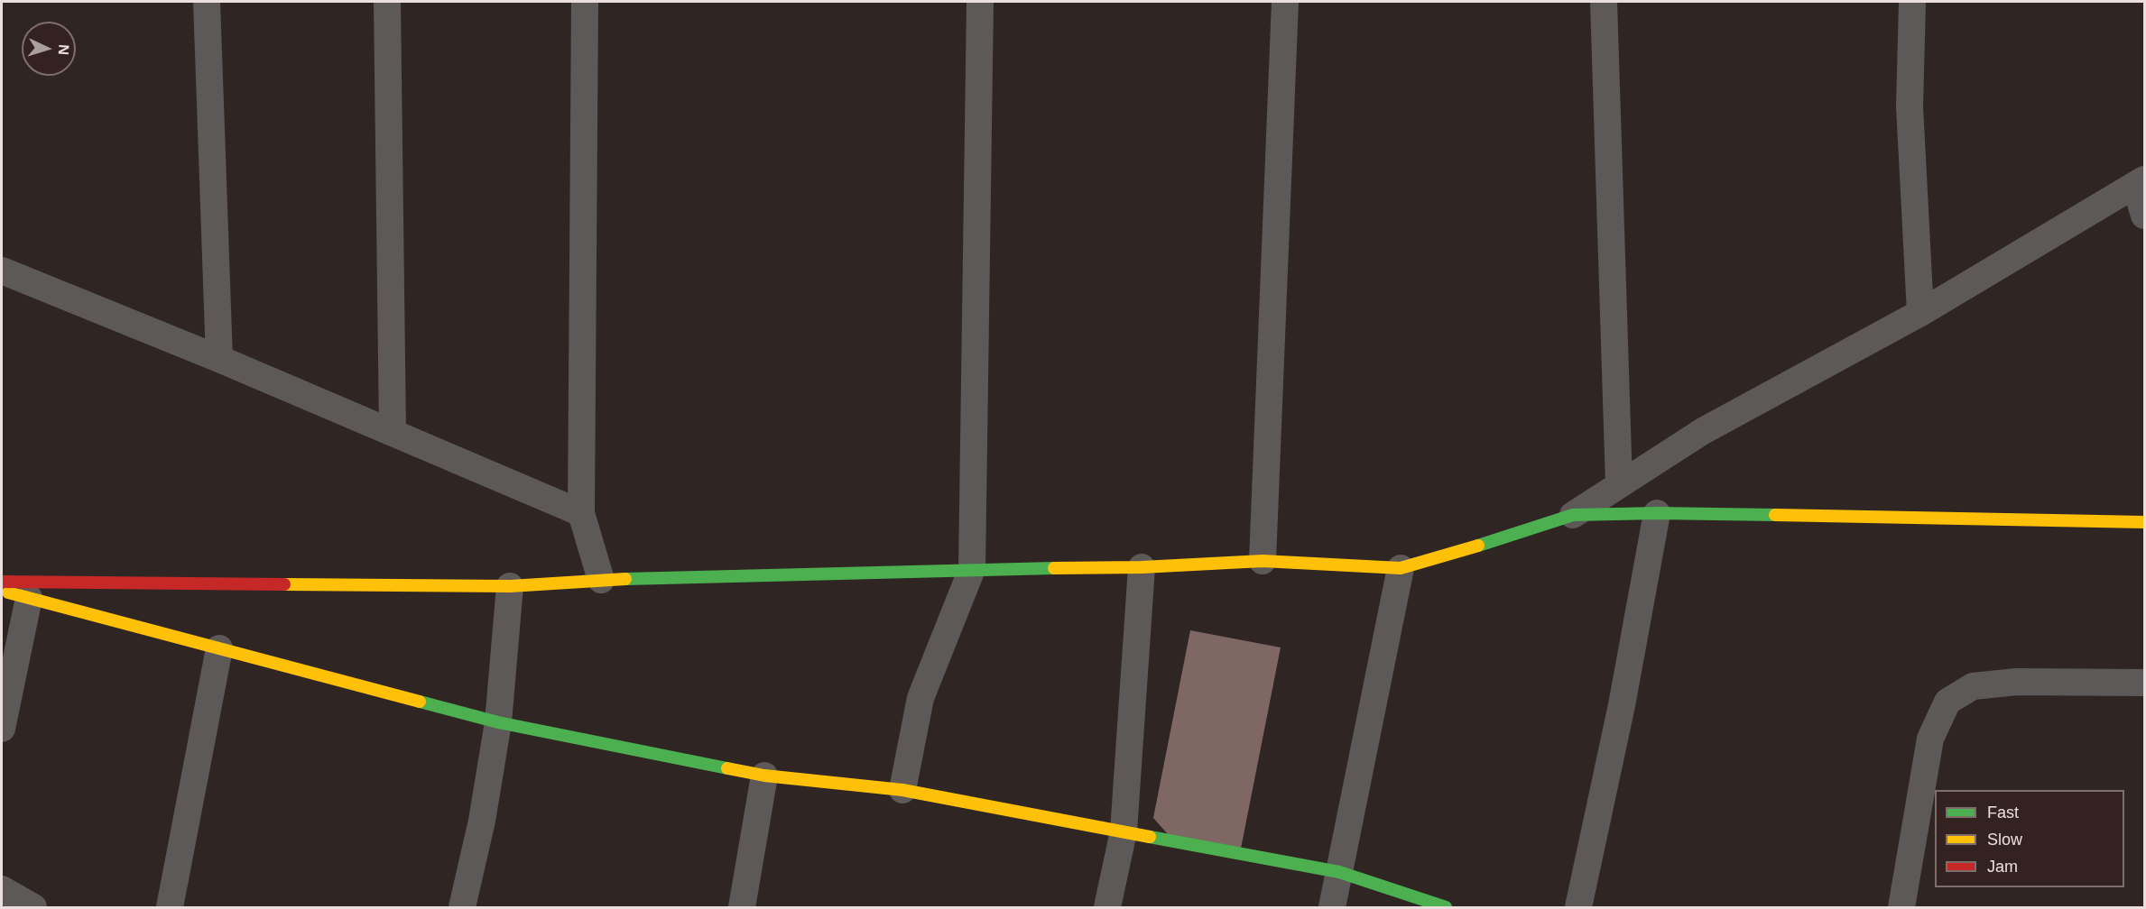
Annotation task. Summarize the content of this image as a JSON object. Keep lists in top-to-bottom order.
{
  "legend": ["Fast", "Slow", "Jam"],
  "north": "right"
}
